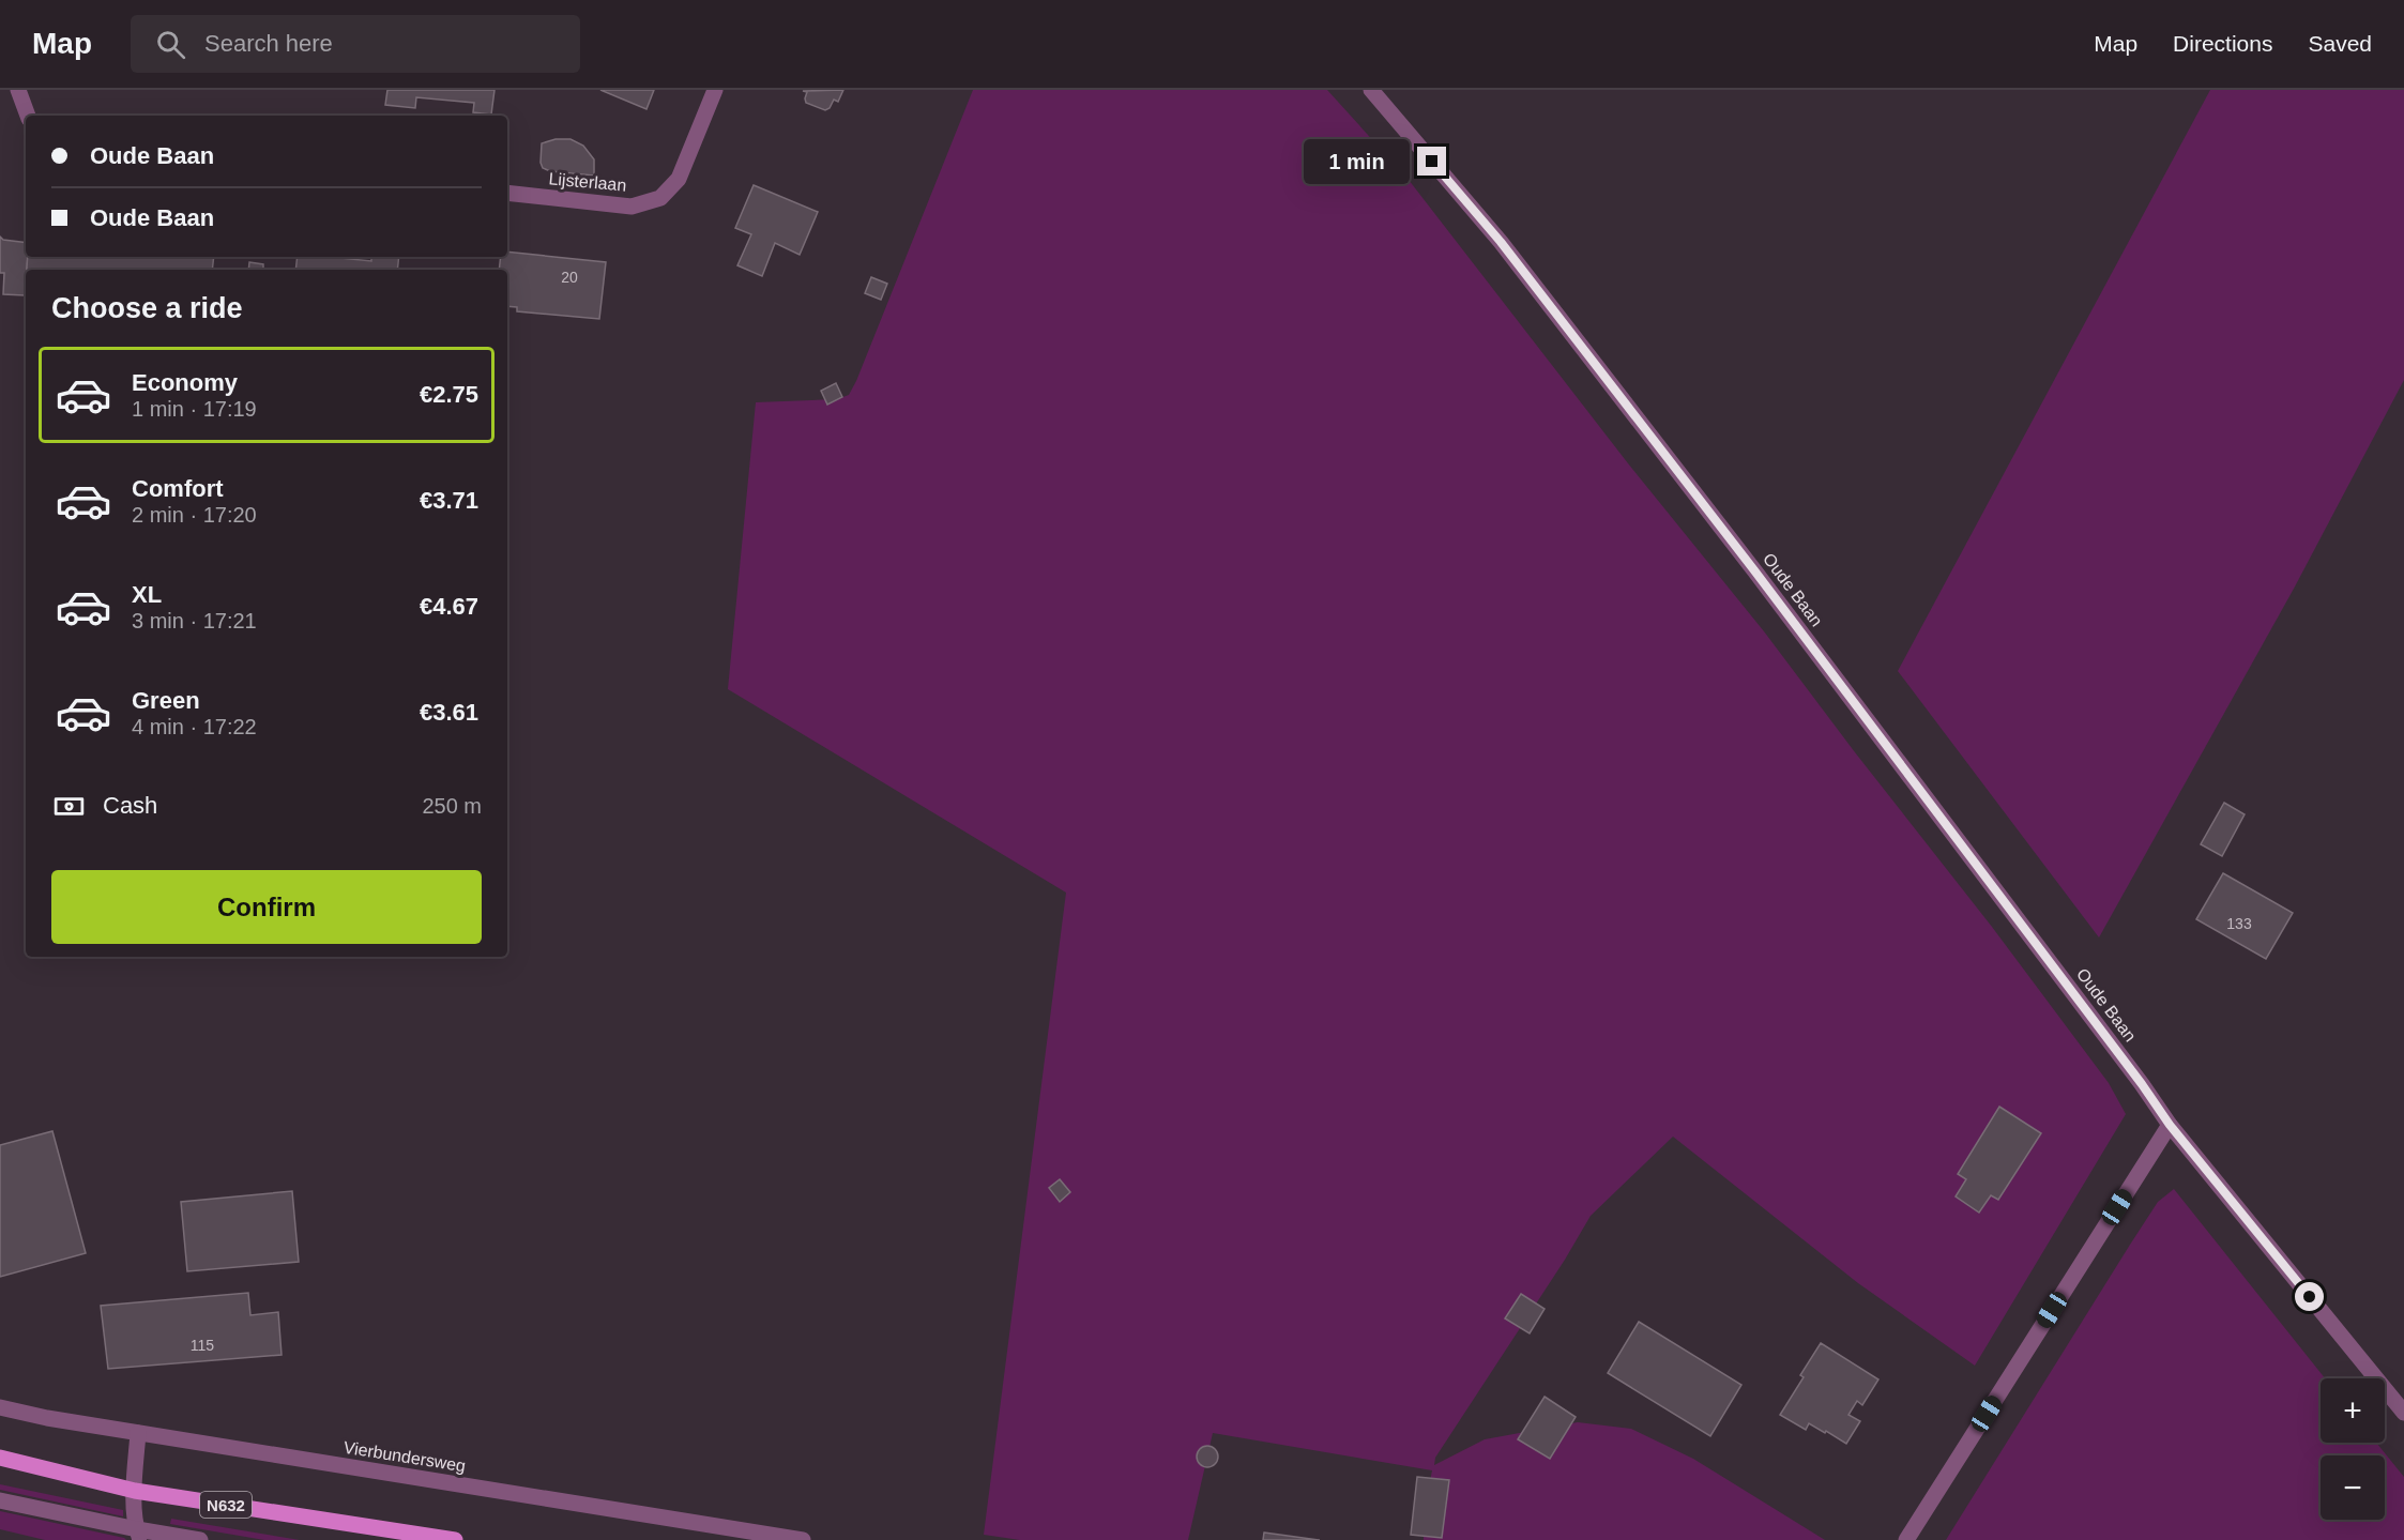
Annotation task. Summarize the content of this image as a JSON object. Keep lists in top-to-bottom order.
{
  "streets": {
    "main road": ["N632"],
    "street": ["Lijsterlaan", "Oude Baan", "Vierbundersweg"]
  },
  "house_numbers": ["20", "133", "115"],
  "page": {
    "header": "Map",
    "search": "Search here",
    "nav": ["Map", "Directions", "Saved"],
    "banner": ["Oude Baan", "Oude Baan"],
    "bubble": "1 min",
    "heading": "Choose a ride",
    "list": [
      {
        "name": "Economy",
        "note": "1 min · 17:19",
        "value": "€2.75"
      },
      {
        "name": "Comfort",
        "note": "2 min · 17:20",
        "value": "€3.71"
      },
      {
        "name": "XL",
        "note": "3 min · 17:21",
        "value": "€4.67"
      },
      {
        "name": "Green",
        "note": "4 min · 17:22",
        "value": "€3.61"
      }
    ],
    "pay": ["Cash", "250 m"],
    "buttons": "Confirm",
    "map_buttons": ["+", "−"]
  }
}
